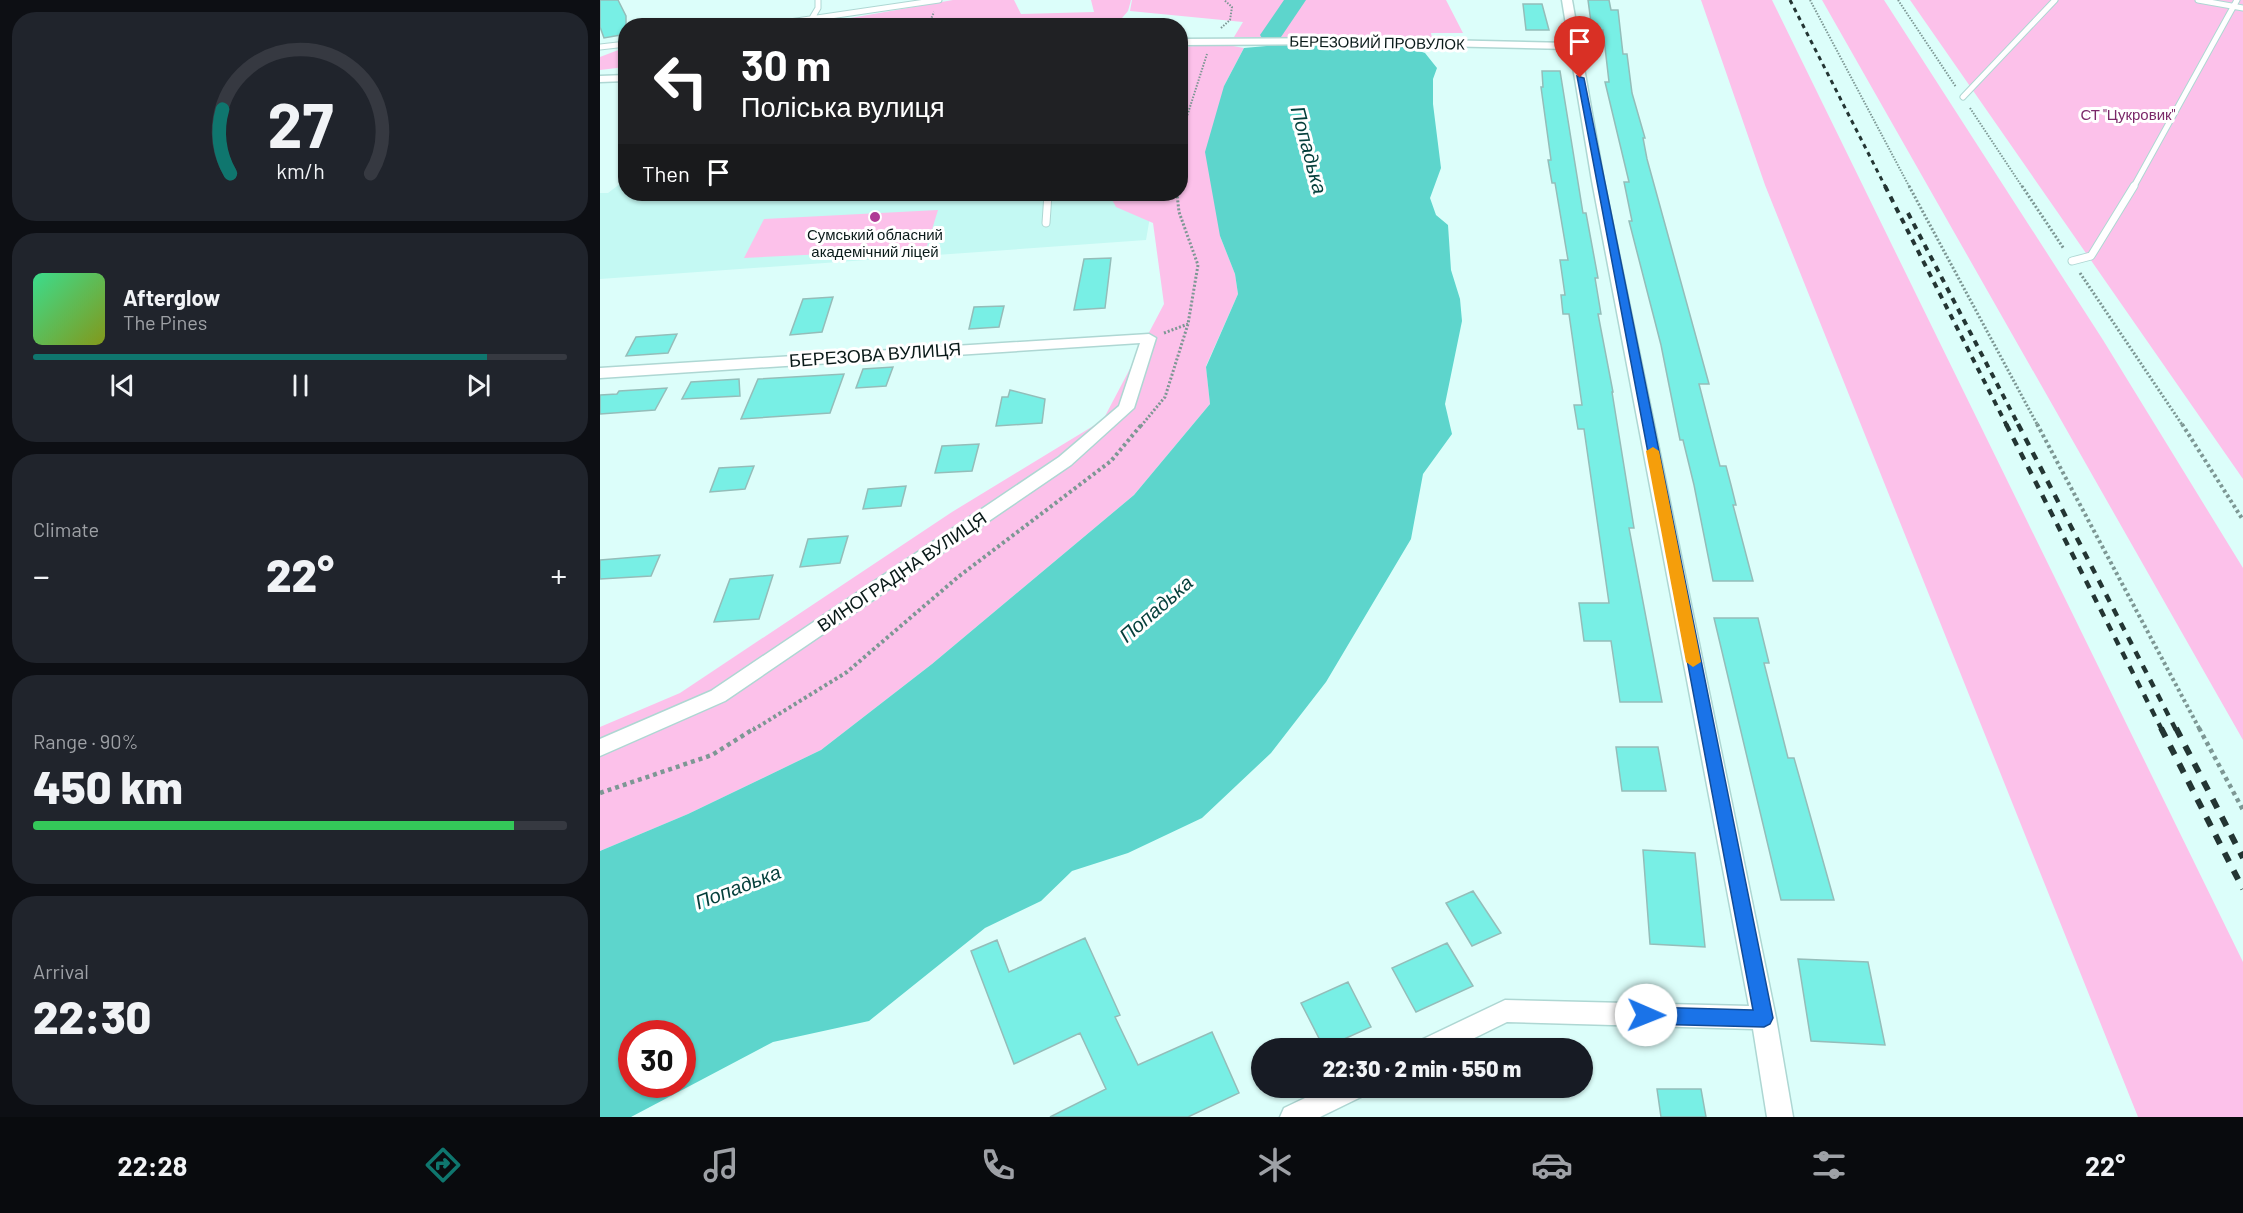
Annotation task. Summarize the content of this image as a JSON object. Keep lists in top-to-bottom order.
{
  "streets": {
    "street": ["БЕРЕЗОВИЙ ПРОВУЛОК", "БЕРЕЗОВА ВУЛИЦЯ", "ВИНОГРАДНА ВУЛИЦЯ"]
  },
  "crossings": [
    ["БЕРЕЗОВА ВУЛИЦЯ", "ВИНОГРАДНА ВУЛИЦЯ"]
  ],
  "water": ["Попадька"],
  "parks": ["СТ \"Цукровик\""],
  "places": ["Сумський обласний академічний ліцей"],
  "page": {
    "turn": ["30 m", "Поліська вулиця"],
    "then": "Then",
    "song": ["Afterglow", "The Pines"],
    "tile": [
      "Climate",
      ["Range · 90%", "450 km"],
      ["Arrival", "22:30"]
    ],
    "heat": ["−", "22°", "+"],
    "limit": "30",
    "trip": "22:30 · 2 min · 550 m",
    "tabs": ["22:28", "22°"],
    "gauge": ["27", "km/h"]
  }
}
